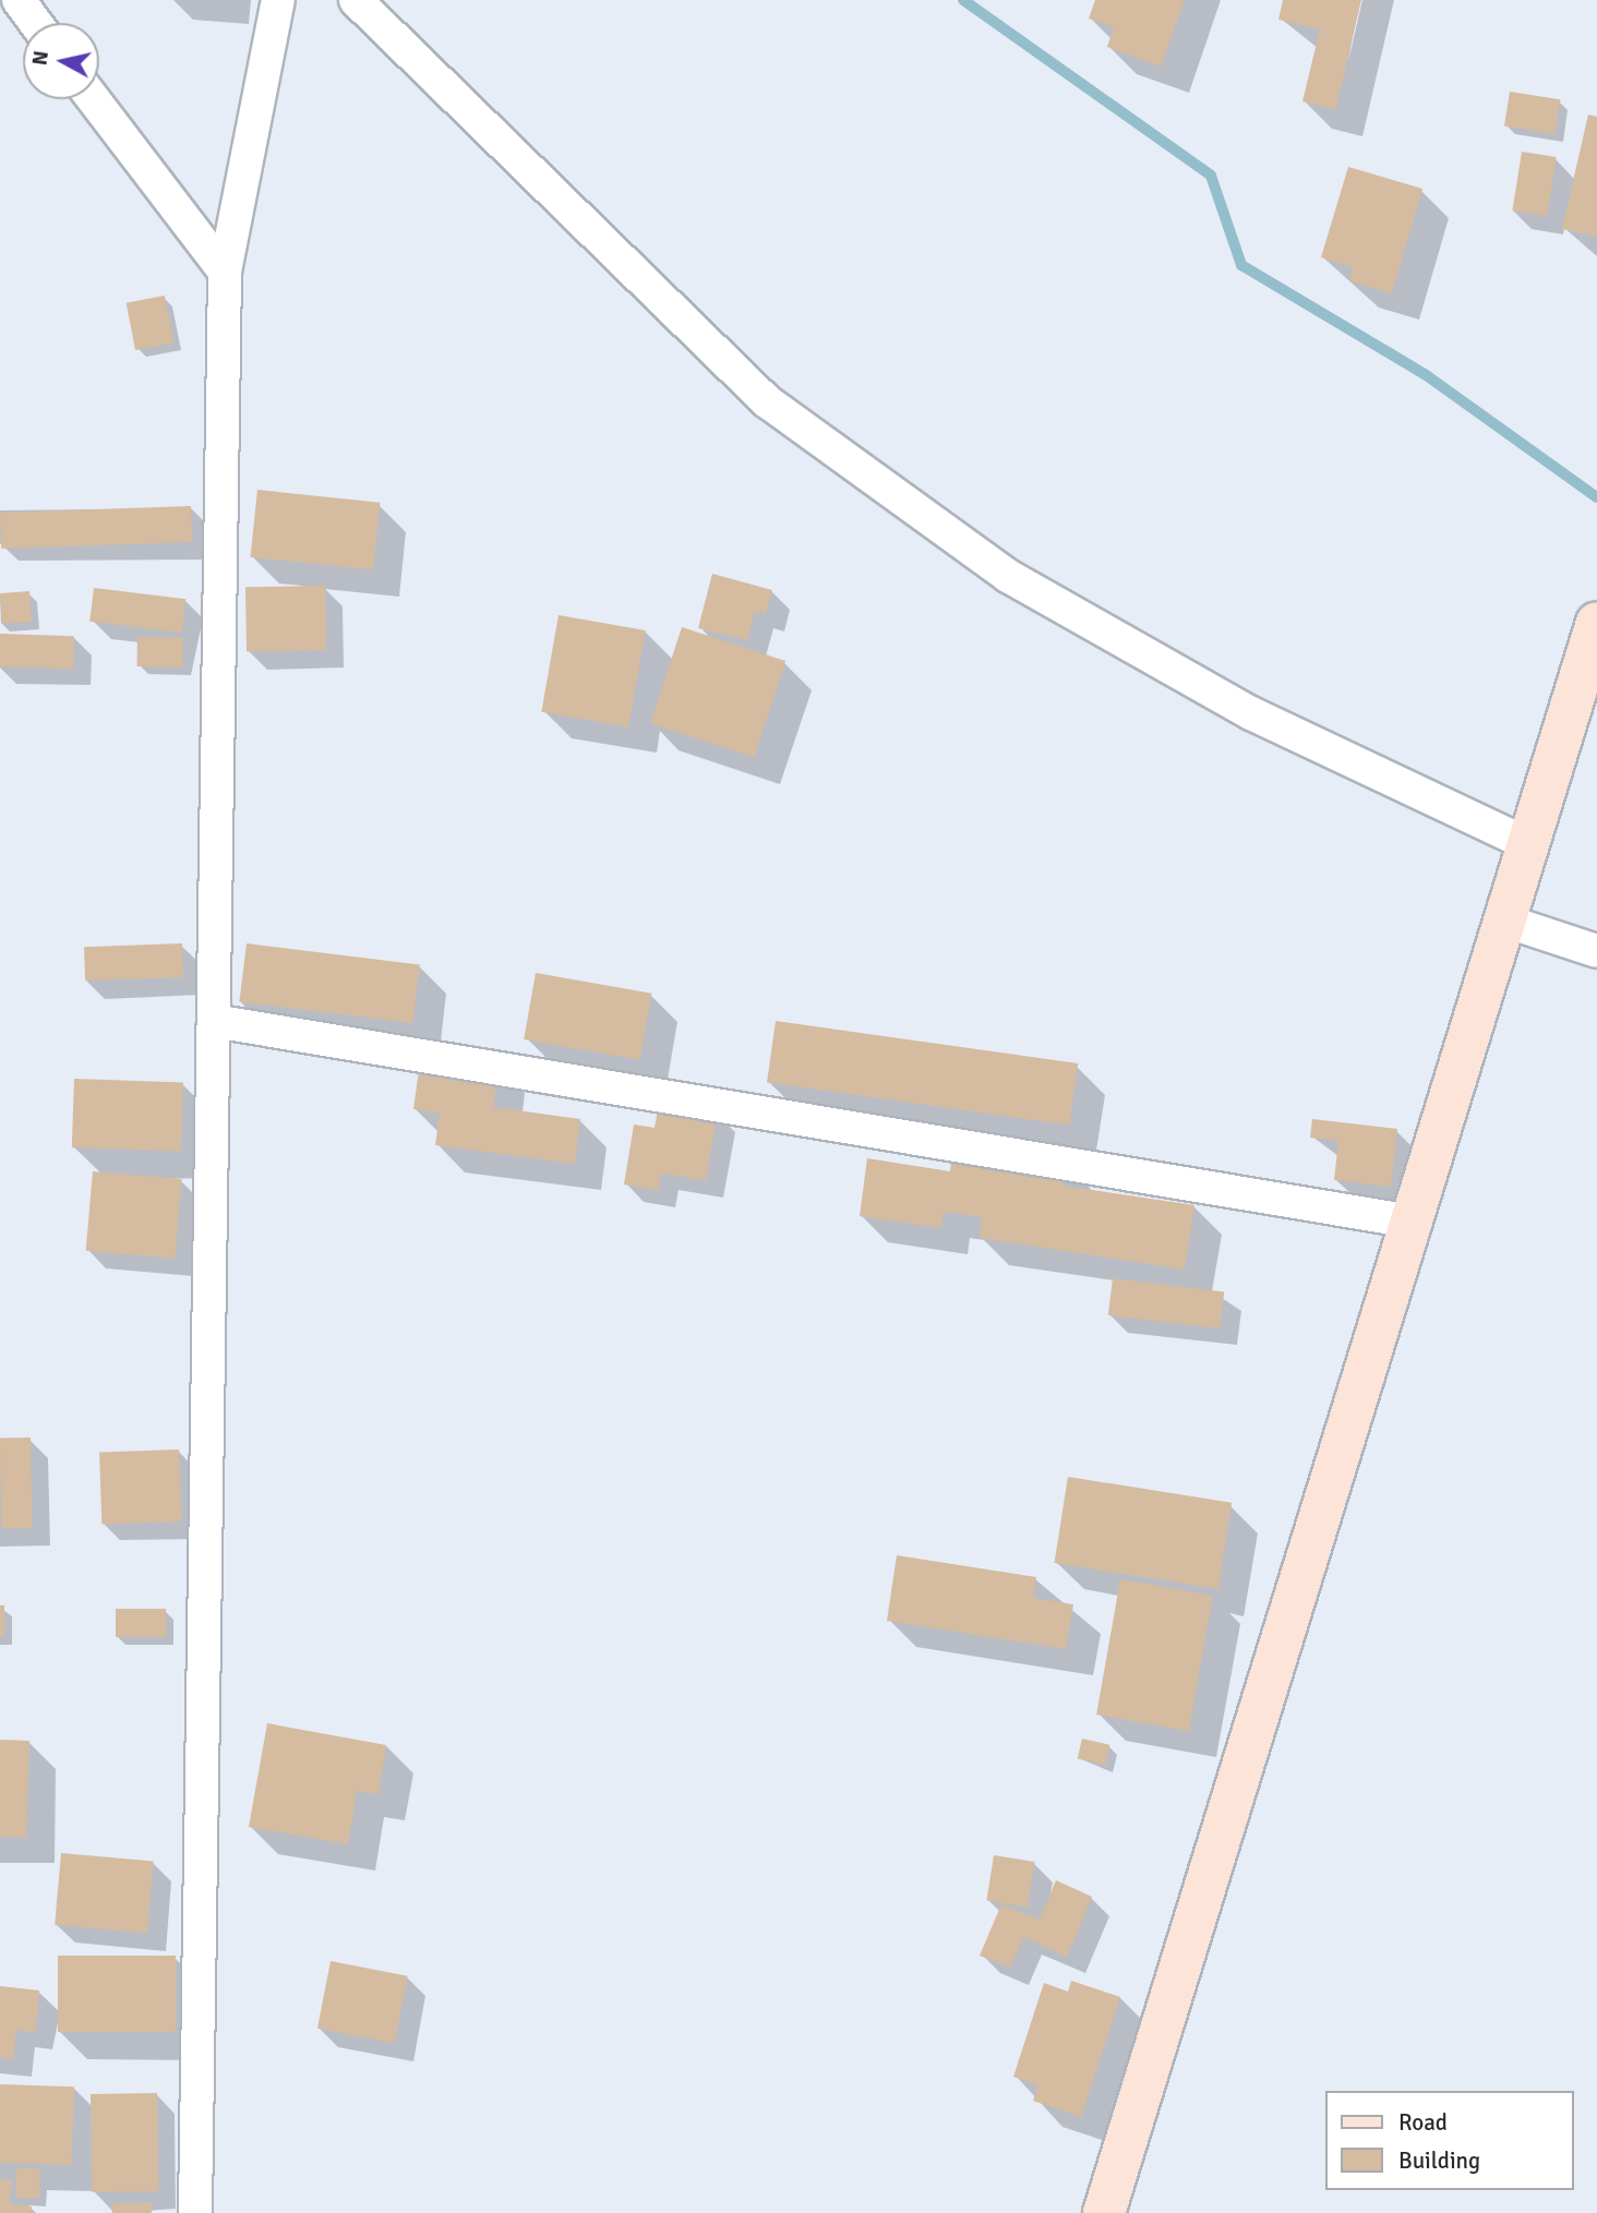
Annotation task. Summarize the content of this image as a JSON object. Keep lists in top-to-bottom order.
{
  "legend": ["Road", "Building"],
  "north": "left"
}
